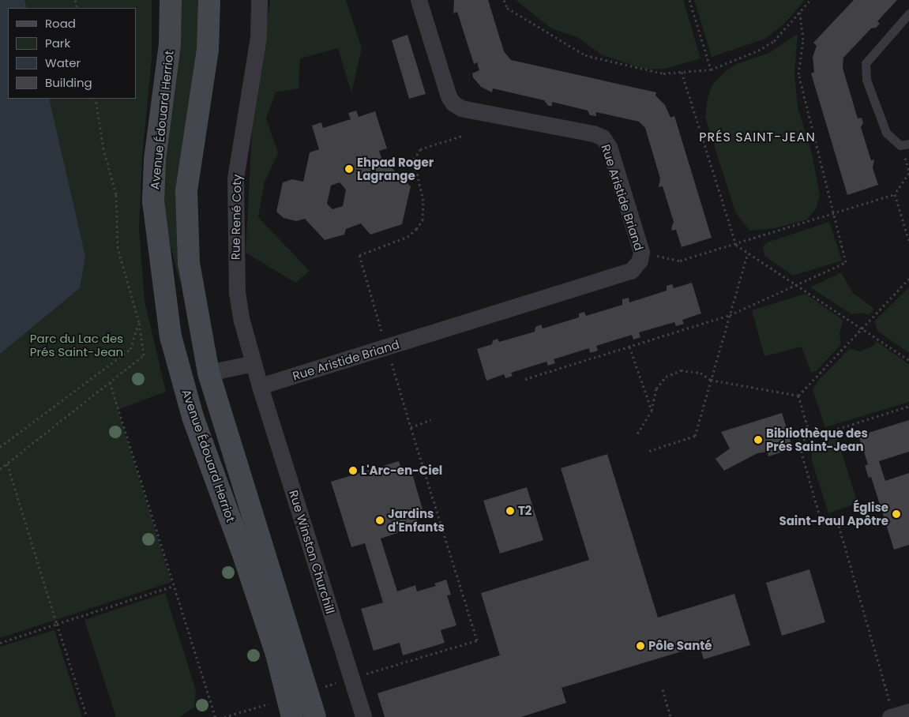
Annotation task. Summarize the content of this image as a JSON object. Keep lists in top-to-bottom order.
{
  "streets": {
    "main road": ["Avenue Édouard Herriot"],
    "street": ["Rue Aristide Briand", "Rue René Coty", "Rue Winston Churchill"]
  },
  "crossings": [
    ["Rue Aristide Briand", "Rue René Coty"],
    ["Rue Aristide Briand", "Rue Winston Churchill"],
    ["Rue René Coty", "Rue Winston Churchill"]
  ],
  "districts": ["PRÉS SAINT-JEAN"],
  "parks": ["Parc du Lac des Prés Saint-Jean"],
  "places": [
    "Ehpad Roger Lagrange",
    "Bibliothèque des Prés Saint-Jean",
    "L'Arc-en-Ciel",
    "T2",
    "Église Saint-Paul Apôtre",
    "Jardins d'Enfants",
    "Pôle Santé"
  ],
  "legend": [
    "Road",
    "Park",
    "Water",
    "Building"
  ]
}
